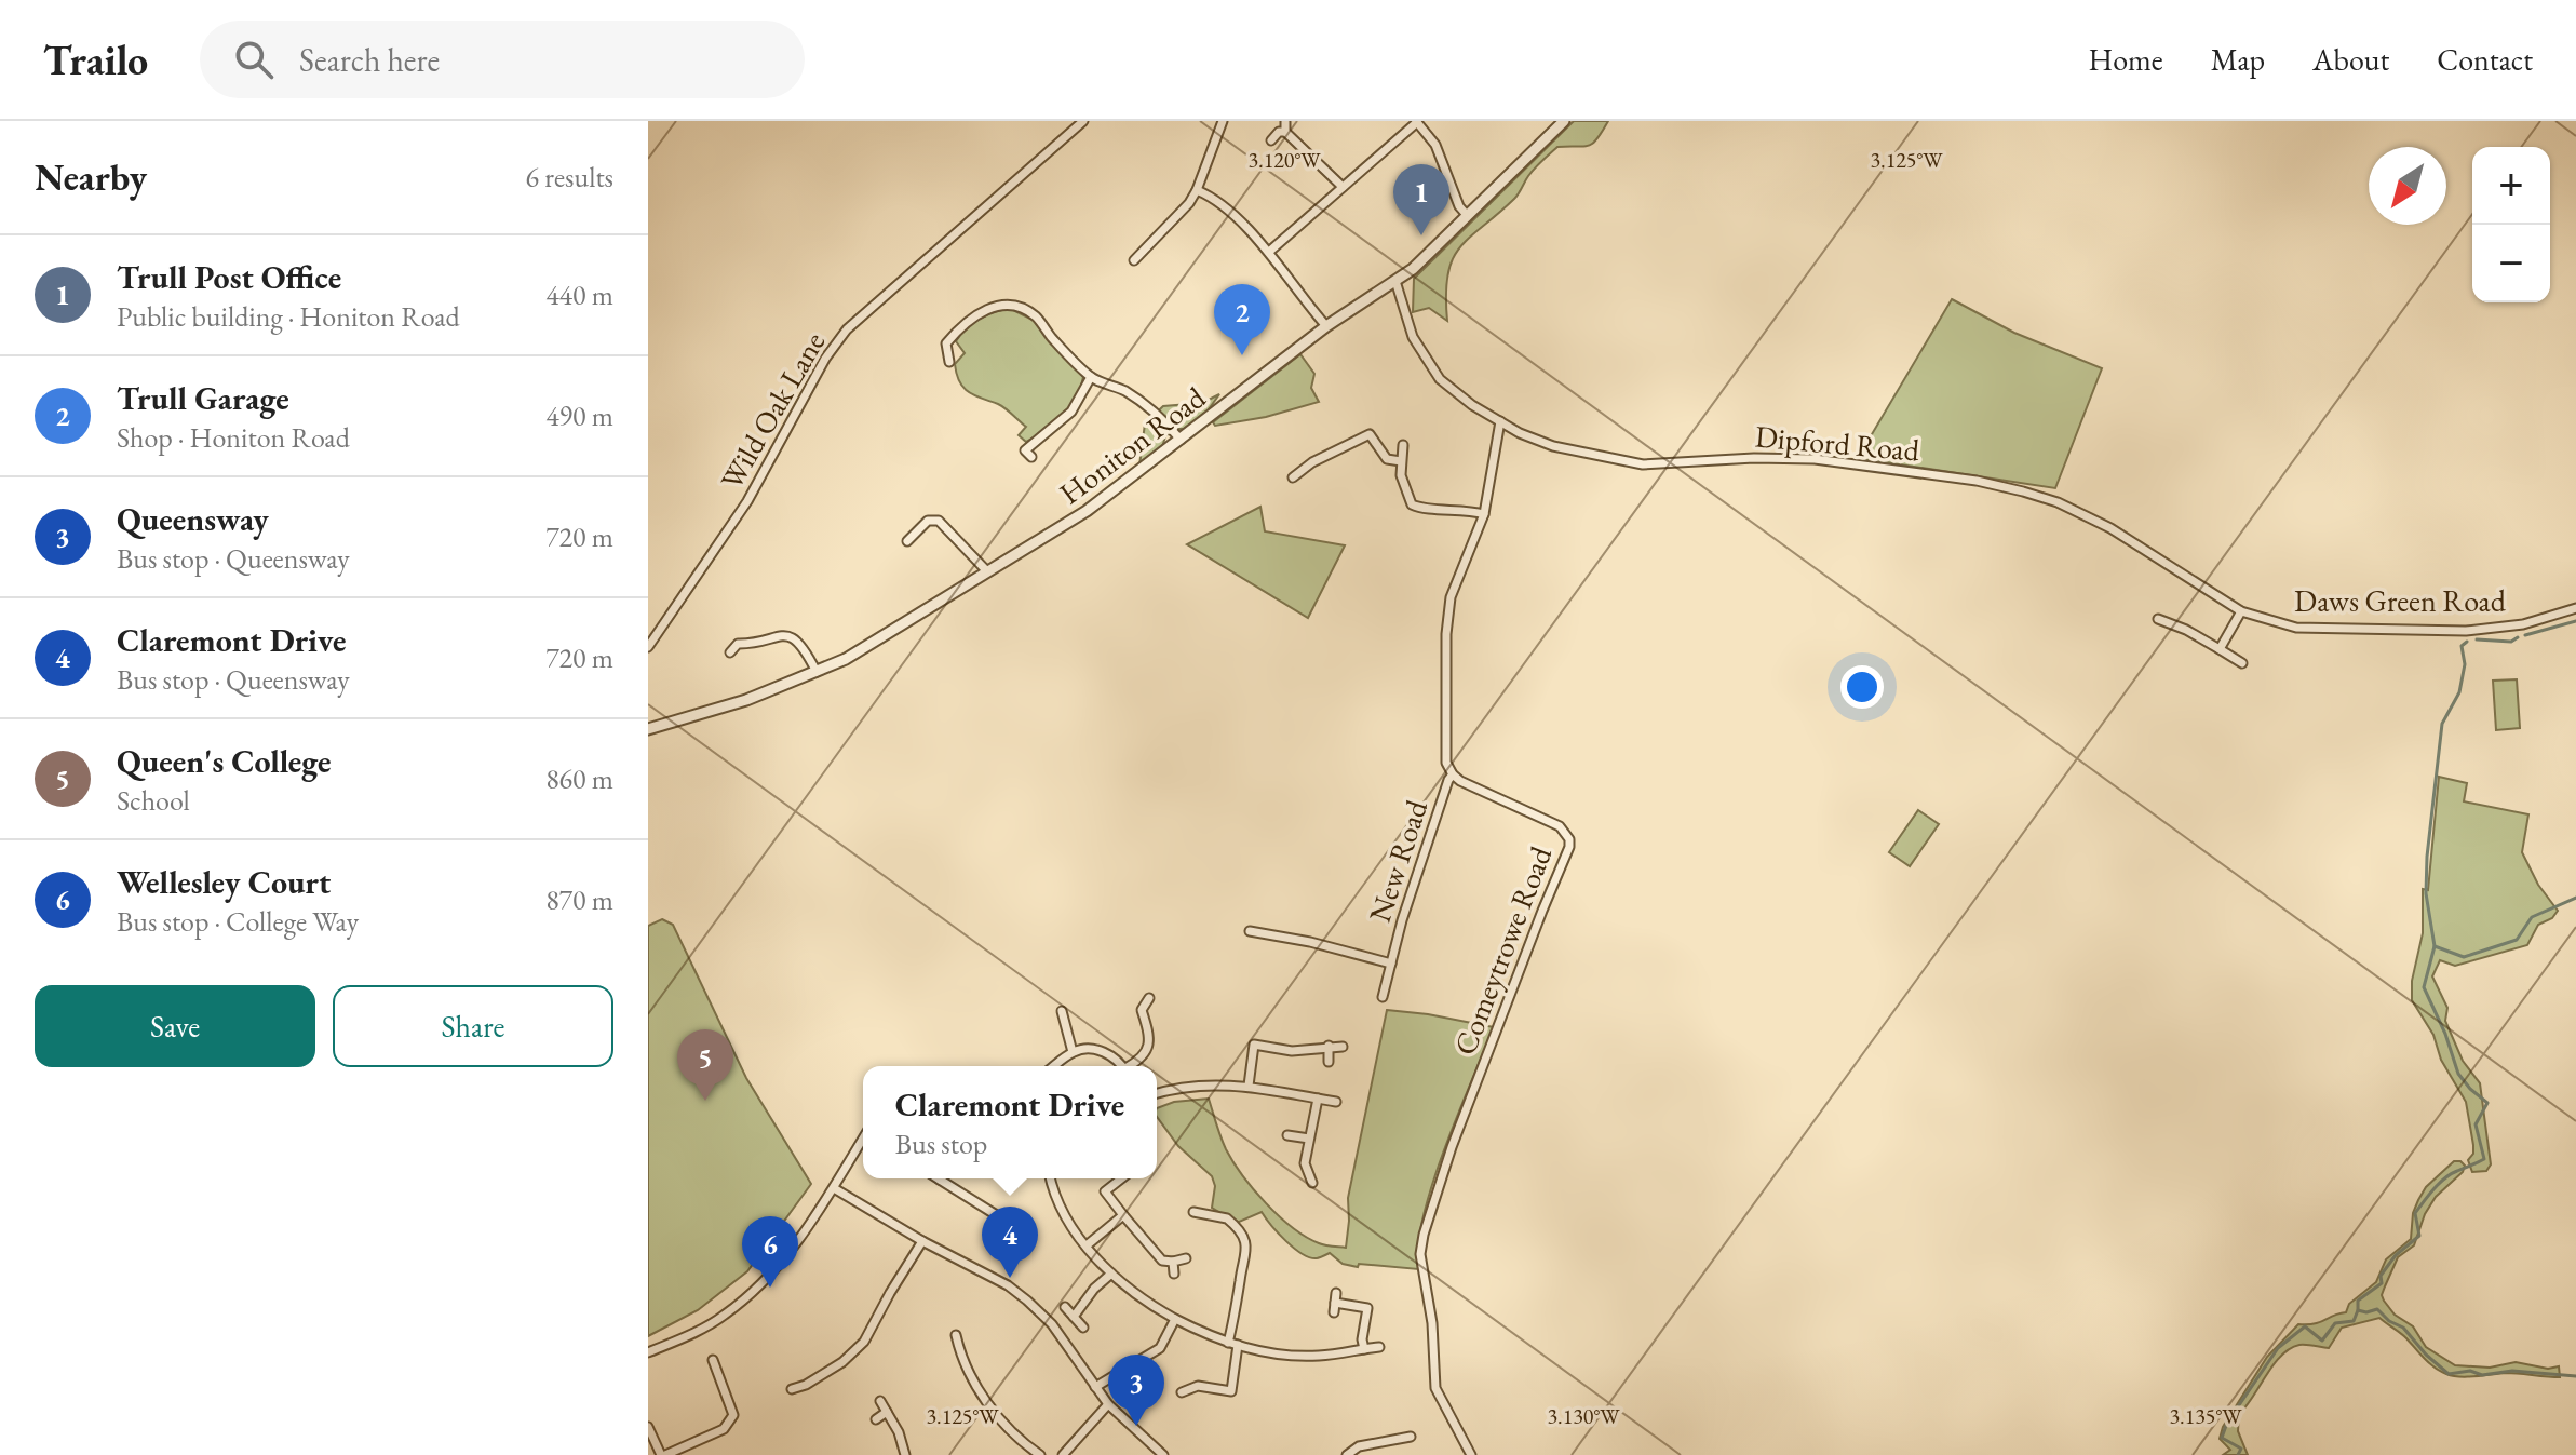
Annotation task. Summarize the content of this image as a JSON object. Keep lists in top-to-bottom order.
{
  "streets": {
    "street": [
      "Wild Oak Lane",
      "Dipford Road",
      "Honiton Road",
      "Daws Green Road",
      "New Road",
      "Comeytrowe Road"
    ]
  },
  "crossings": [
    ["Dipford Road", "Honiton Road"],
    ["Dipford Road", "Daws Green Road"],
    ["New Road", "Comeytrowe Road"]
  ],
  "north": "bottom left",
  "page": {
    "header": "Trailo",
    "search": "Search here",
    "nav": [
      "Home",
      "Map",
      "About",
      "Contact"
    ],
    "heading": ["Nearby", "6 results"],
    "map_buttons": ["+", "−"],
    "pins": [
      "1",
      "2",
      "5",
      "4",
      "6",
      "3"
    ],
    "list": [
      {
        "mark": "1",
        "name": "Trull Post Office",
        "note": "Public building · Honiton Road",
        "value": "440 m"
      },
      {
        "mark": "2",
        "name": "Trull Garage",
        "note": "Shop · Honiton Road",
        "value": "490 m"
      },
      {
        "mark": "3",
        "name": "Queensway",
        "note": "Bus stop · Queensway",
        "value": "720 m"
      },
      {
        "mark": "4",
        "name": "Claremont Drive",
        "note": "Bus stop · Queensway",
        "value": "720 m"
      },
      {
        "mark": "5",
        "name": "Queen's College",
        "note": "School",
        "value": "860 m"
      },
      {
        "mark": "6",
        "name": "Wellesley Court",
        "note": "Bus stop · College Way",
        "value": "870 m"
      }
    ],
    "buttons": ["Save", "Share"],
    "popup": ["Claremont Drive", "Bus stop"]
  },
  "coordinates": [
    "3.125°W",
    "3.120°W",
    "3.130°W",
    "3.135°W"
  ]
}
